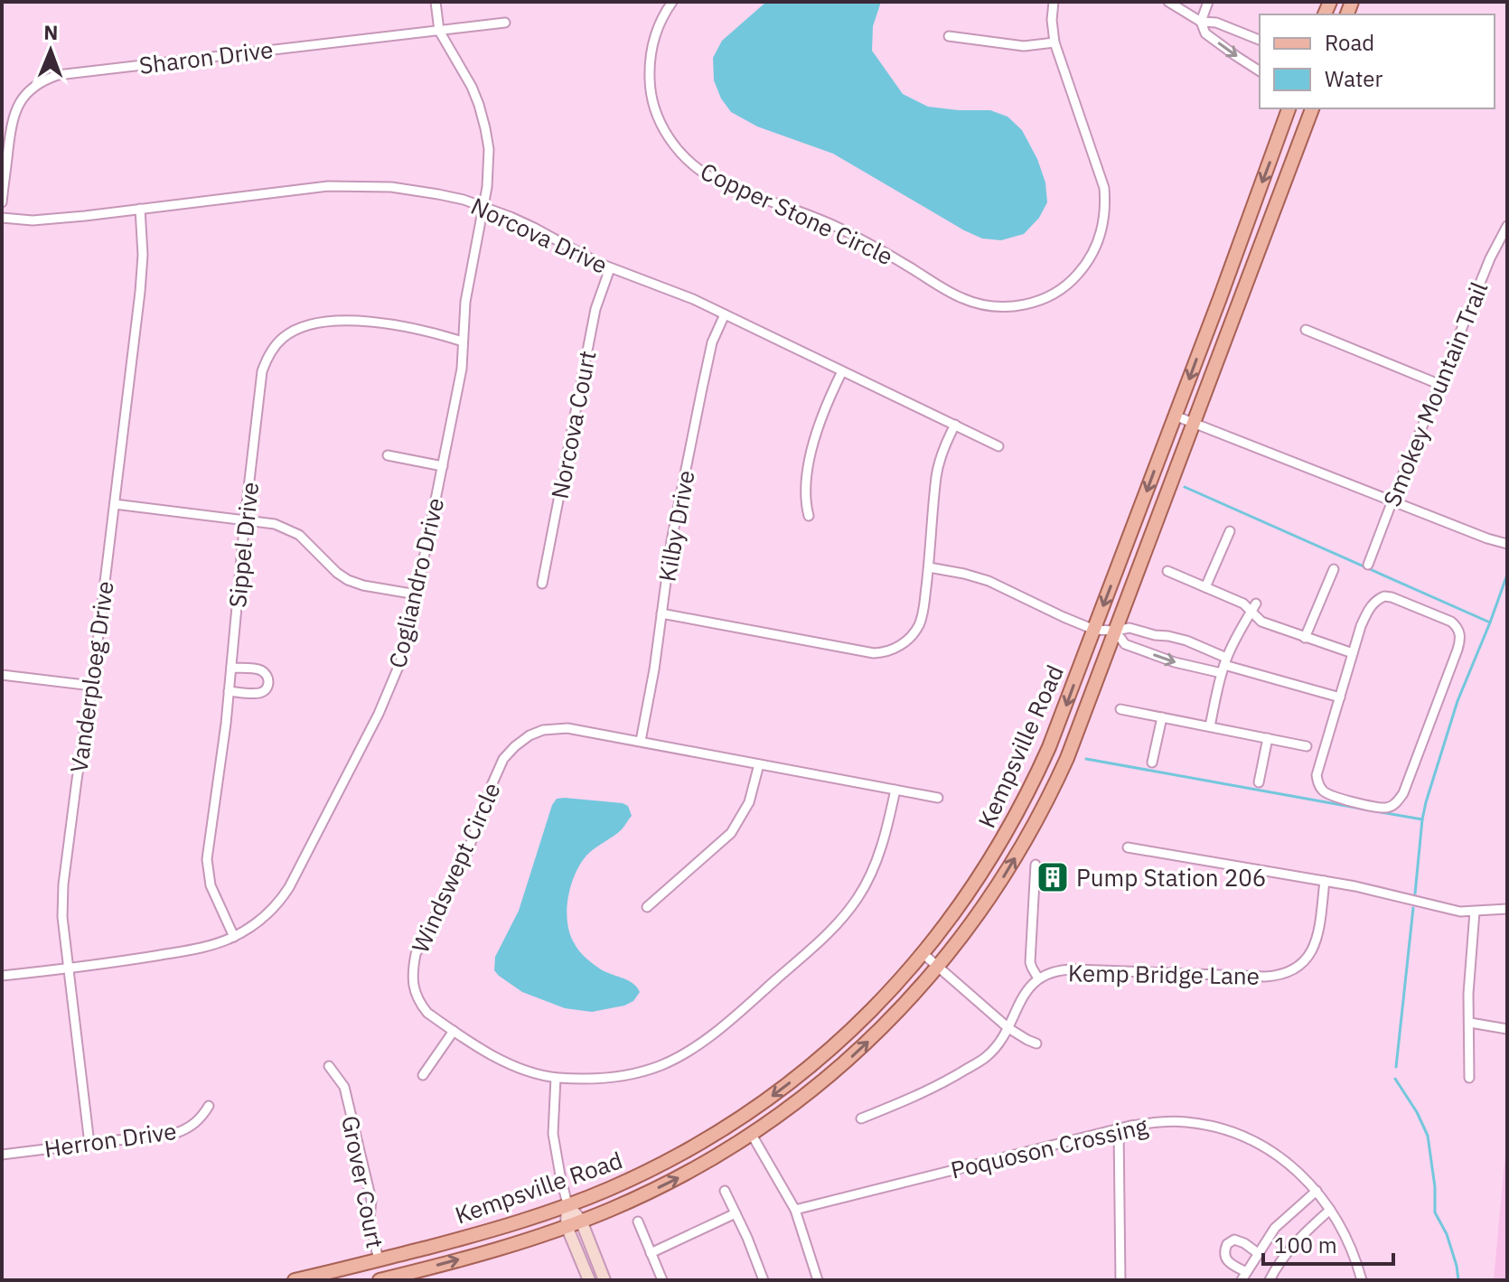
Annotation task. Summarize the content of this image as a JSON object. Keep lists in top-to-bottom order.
{
  "streets": {
    "main road": ["Kempsville Road"],
    "street": [
      "Sharon Drive",
      "Copper Stone Circle",
      "Norcova Drive",
      "Smokey Mountain Trail",
      "Norcova Court",
      "Kilby Drive",
      "Sippel Drive",
      "Cogliandro Drive",
      "Vanderploeg Drive",
      "Windswept Circle",
      "Kemp Bridge Lane",
      "Herron Drive",
      "Poquoson Crossing",
      "Grover Court"
    ]
  },
  "crossings": [
    ["Sharon Drive", "Cogliandro Drive"],
    ["Norcova Drive", "Norcova Court"],
    ["Norcova Drive", "Kilby Drive"],
    ["Norcova Drive", "Cogliandro Drive"],
    ["Norcova Drive", "Vanderploeg Drive"],
    ["Kilby Drive", "Windswept Circle"],
    ["Sippel Drive", "Cogliandro Drive"],
    ["Cogliandro Drive", "Vanderploeg Drive"],
    ["Vanderploeg Drive", "Herron Drive"],
    ["Kempsville Road", "Grover Court"]
  ],
  "places": {
    "building": ["Pump Station 206"]
  },
  "legend": ["Road", "Water"],
  "scale_bar": "100 m",
  "north": "top"
}
